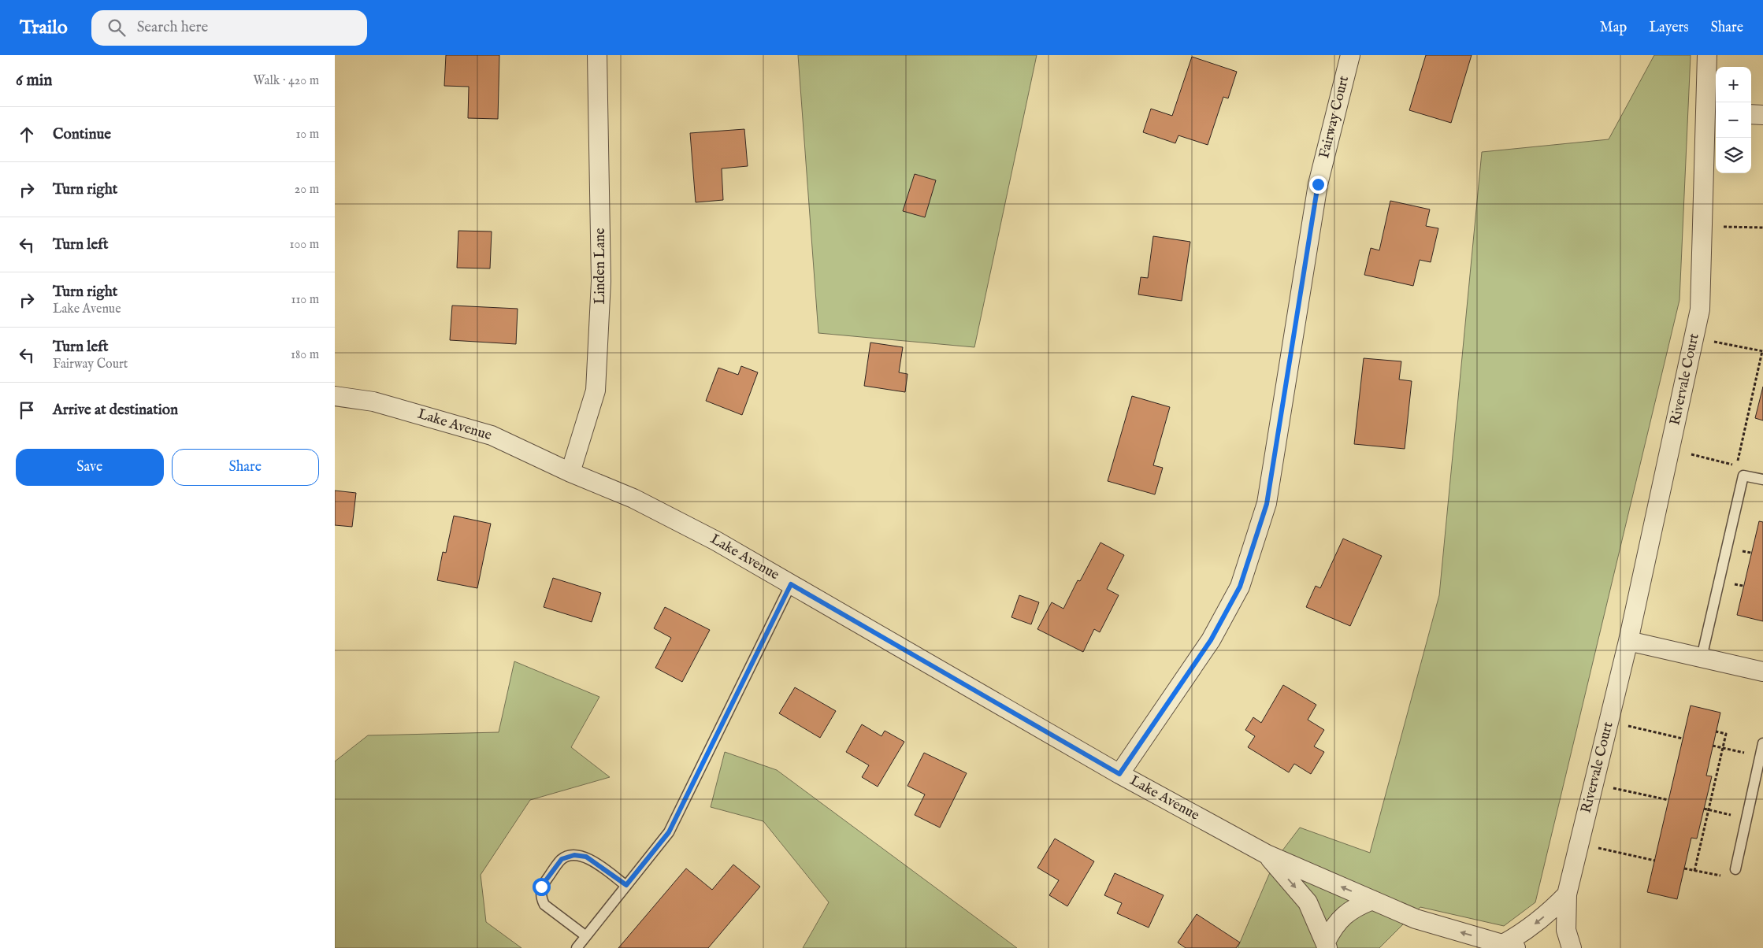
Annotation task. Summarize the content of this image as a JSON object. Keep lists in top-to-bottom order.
{
  "streets": {
    "street": [
      "Fairway Court",
      "Linden Lane",
      "Rivervale Court",
      "Lake Avenue"
    ]
  },
  "crossings": [
    ["Fairway Court", "Lake Avenue"],
    ["Linden Lane", "Lake Avenue"]
  ],
  "page": {
    "header": "Trailo",
    "search": "Search here",
    "nav": ["Map", "Layers", "Share"],
    "heading": ["6 min", "Walk · 420 m"],
    "map_buttons": ["+", "−"],
    "list": [
      ["Continue", "10 m"],
      ["Turn right", "20 m"],
      ["Turn left", "100 m"],
      ["Turn right", "Lake Avenue", "110 m"],
      ["Turn left", "Fairway Court", "180 m"],
      "Arrive at destination"
    ],
    "buttons": ["Save", "Share"]
  }
}
